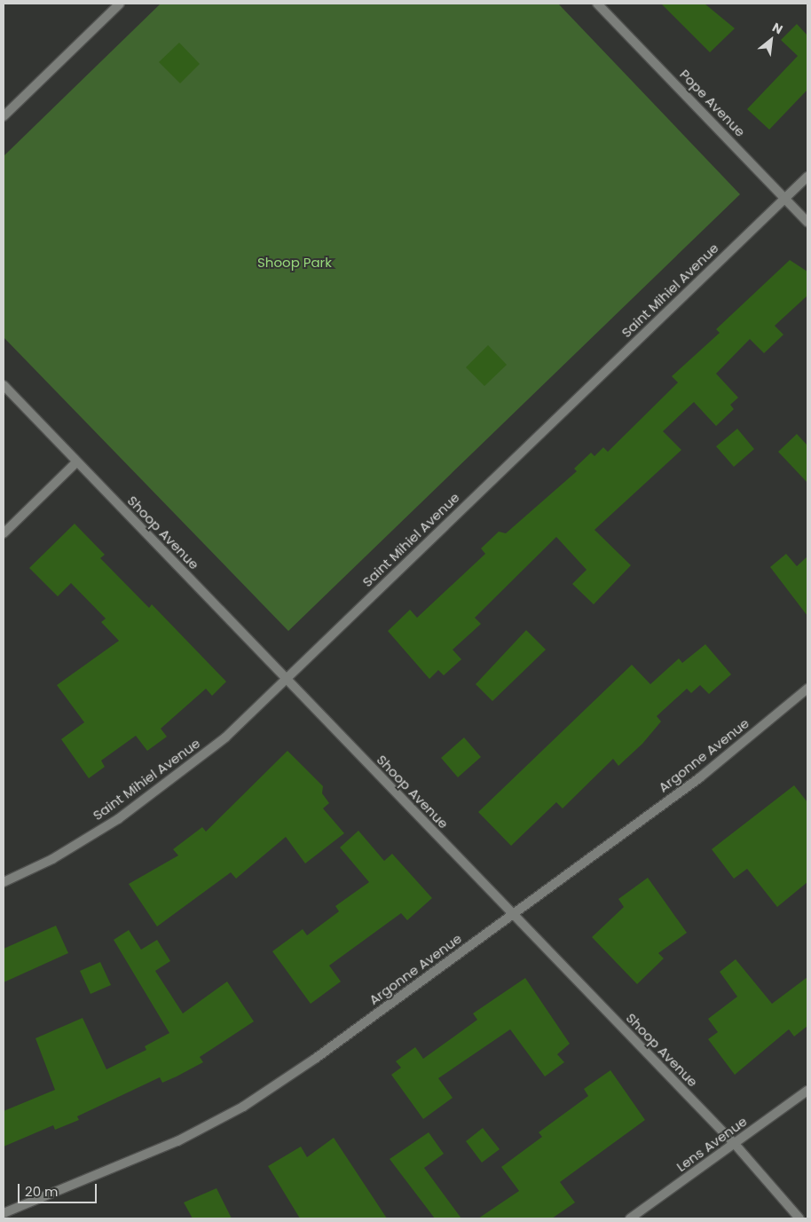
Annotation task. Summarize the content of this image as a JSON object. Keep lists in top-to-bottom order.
{
  "streets": {
    "street": [
      "Pope Avenue",
      "Saint Mihiel Avenue",
      "Shoop Avenue",
      "Argonne Avenue",
      "Lens Avenue"
    ]
  },
  "crossings": [
    ["Pope Avenue", "Saint Mihiel Avenue"],
    ["Saint Mihiel Avenue", "Shoop Avenue"],
    ["Shoop Avenue", "Argonne Avenue"],
    ["Shoop Avenue", "Lens Avenue"]
  ],
  "parks": ["Shoop Park"],
  "scale_bar": "20 m",
  "north": "top right"
}
